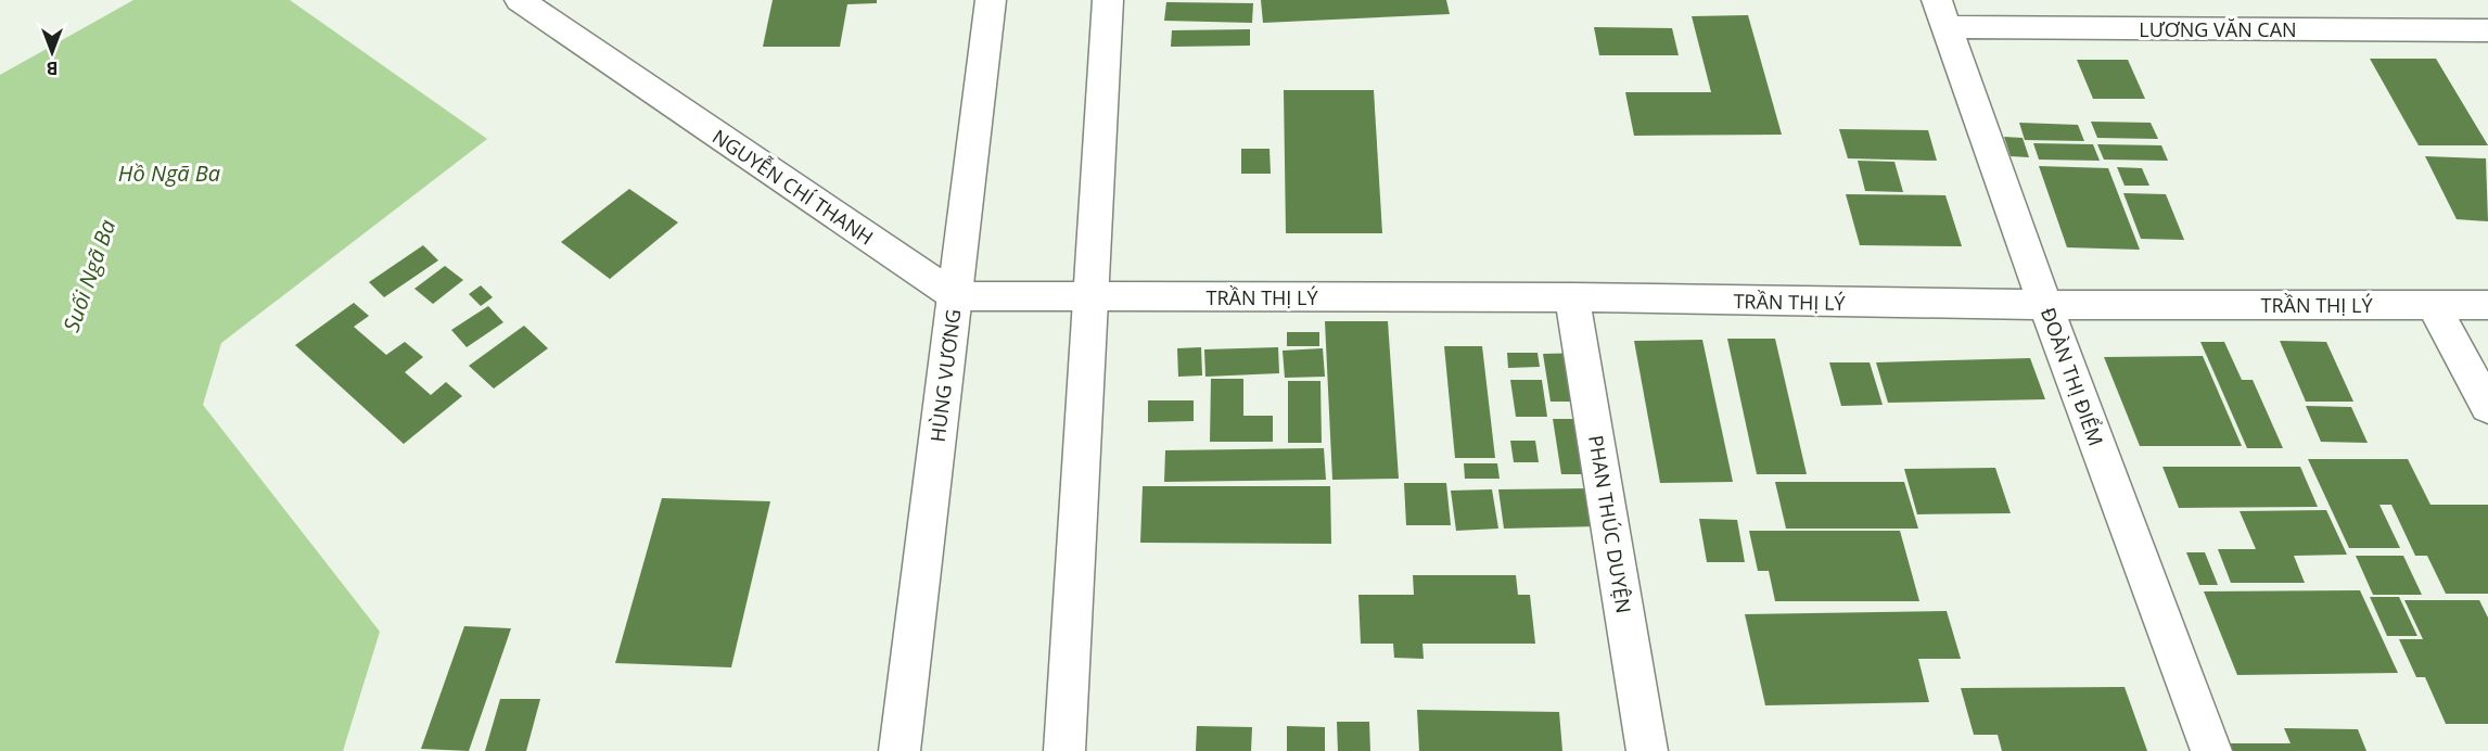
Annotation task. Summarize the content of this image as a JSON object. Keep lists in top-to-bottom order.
{
  "streets": {
    "street": [
      "LƯƠNG VĂN CAN",
      "NGUYỄN CHÍ THANH",
      "TRẦN THỊ LÝ",
      "HÙNG VƯƠNG",
      "ĐOÀN THỊ ĐIỂM",
      "PHAN THÚC DUYỆN"
    ]
  },
  "crossings": [
    ["LƯƠNG VĂN CAN", "ĐOÀN THỊ ĐIỂM"],
    ["NGUYỄN CHÍ THANH", "HÙNG VƯƠNG"],
    ["TRẦN THỊ LÝ", "ĐOÀN THỊ ĐIỂM"],
    ["TRẦN THỊ LÝ", "PHAN THÚC DUYỆN"]
  ],
  "water": ["Hồ Ngã Ba", "Suối Ngã Ba"],
  "north": "bottom"
}
